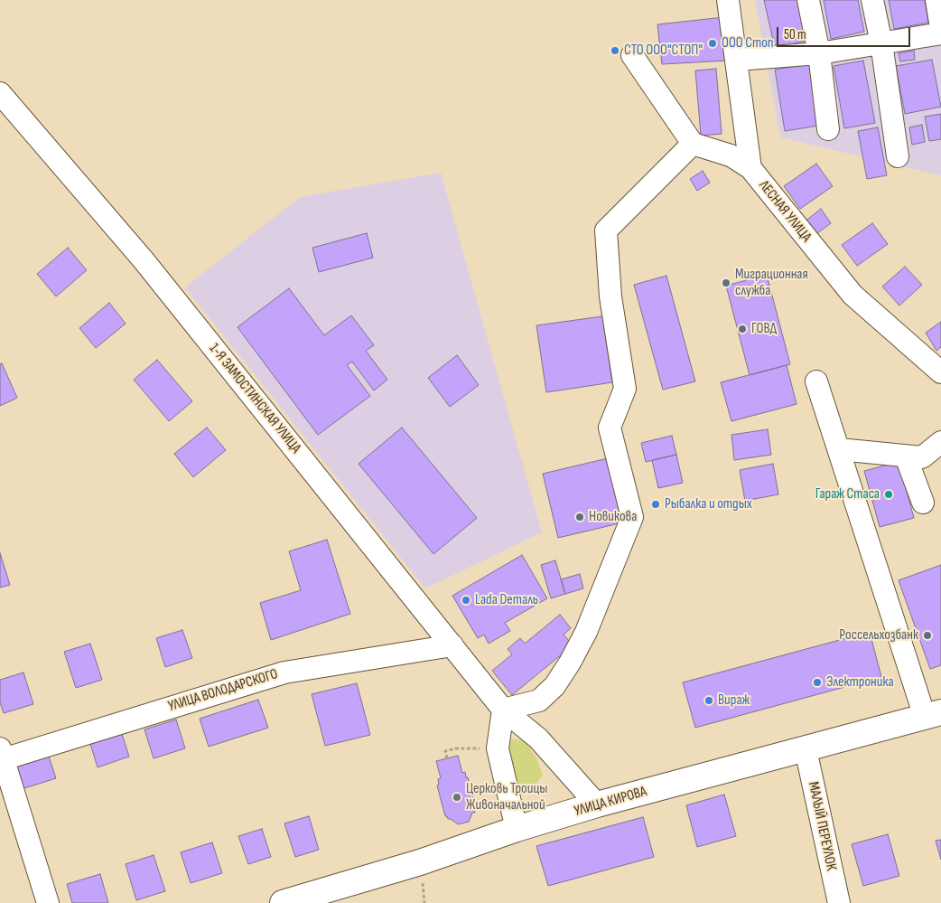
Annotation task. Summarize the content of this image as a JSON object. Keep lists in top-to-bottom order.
{
  "streets": {
    "main road": ["УЛИЦА КИРОВА"],
    "street": [
      "ЛЕСНАЯ УЛИЦА",
      "1-Я ЗАМОСТИНСКАЯ УЛИЦА",
      "УЛИЦА ВОЛОДАРСКОГО",
      "МАЛЫЙ ПЕРЕУЛОК"
    ]
  },
  "crossings": [
    ["1-Я ЗАМОСТИНСКАЯ УЛИЦА", "УЛИЦА ВОЛОДАРСКОГО"],
    ["1-Я ЗАМОСТИНСКАЯ УЛИЦА", "УЛИЦА КИРОВА"],
    ["УЛИЦА КИРОВА", "МАЛЫЙ ПЕРЕУЛОК"]
  ],
  "places": [
    "ООО Стоп",
    "СТО ООО\"СТОП\"",
    "Миграционная служба",
    "ГОВД",
    "Гараж Стаса",
    "Рыбалка и отдых",
    "Новикова",
    "Lada Dеталь",
    "Россельхозбанк",
    "Электроника",
    "Вираж",
    "Церковь Троицы Живоначальной"
  ],
  "scale_bar": "50 m"
}
